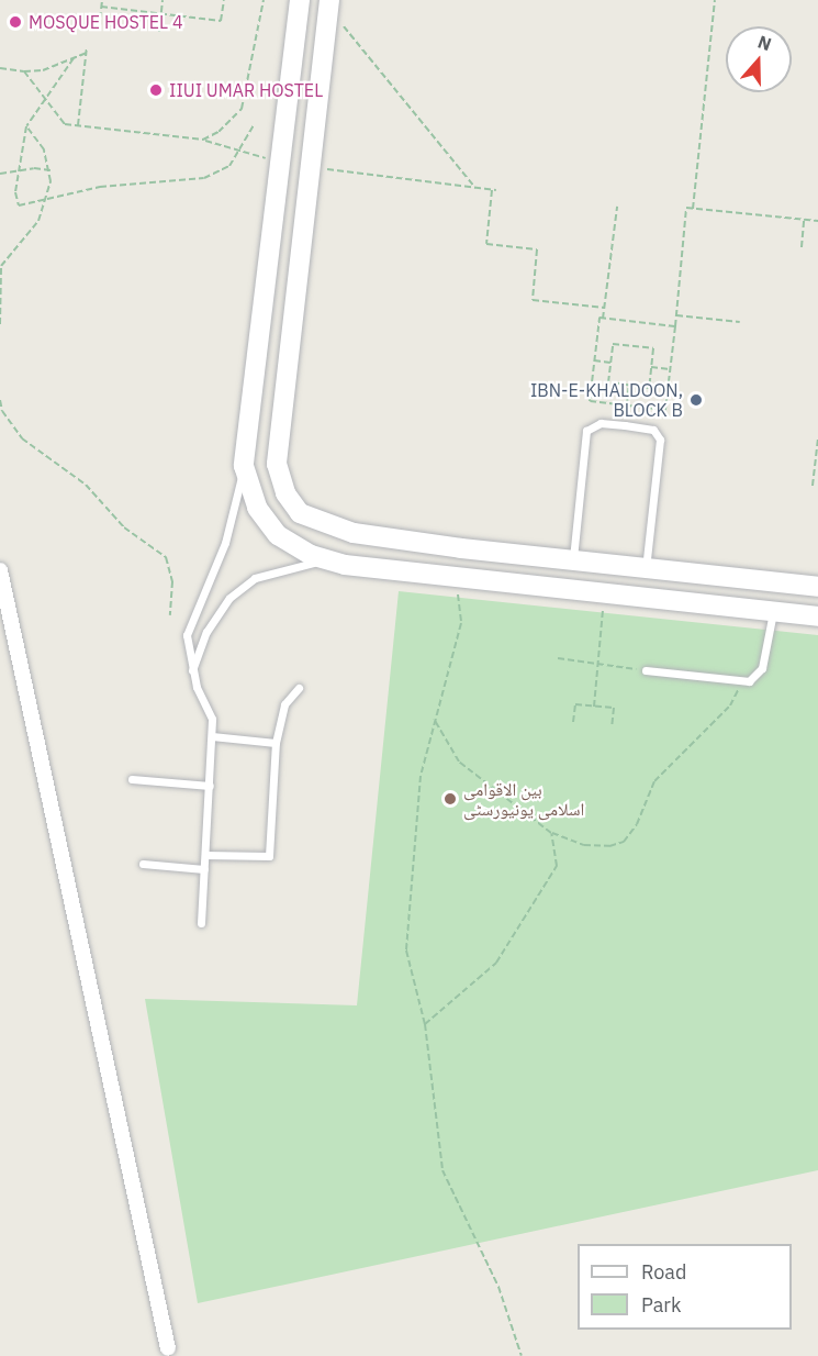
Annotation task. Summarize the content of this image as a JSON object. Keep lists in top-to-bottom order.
{
  "places": [
    "MOSQUE HOSTEL 4",
    "IIUI UMAR HOSTEL",
    "IBN-E-KHALDOON, BLOCK B",
    "بین الاقوامی اسلامی یونیورسٹی"
  ],
  "legend": ["Road", "Park"],
  "north": "top"
}
